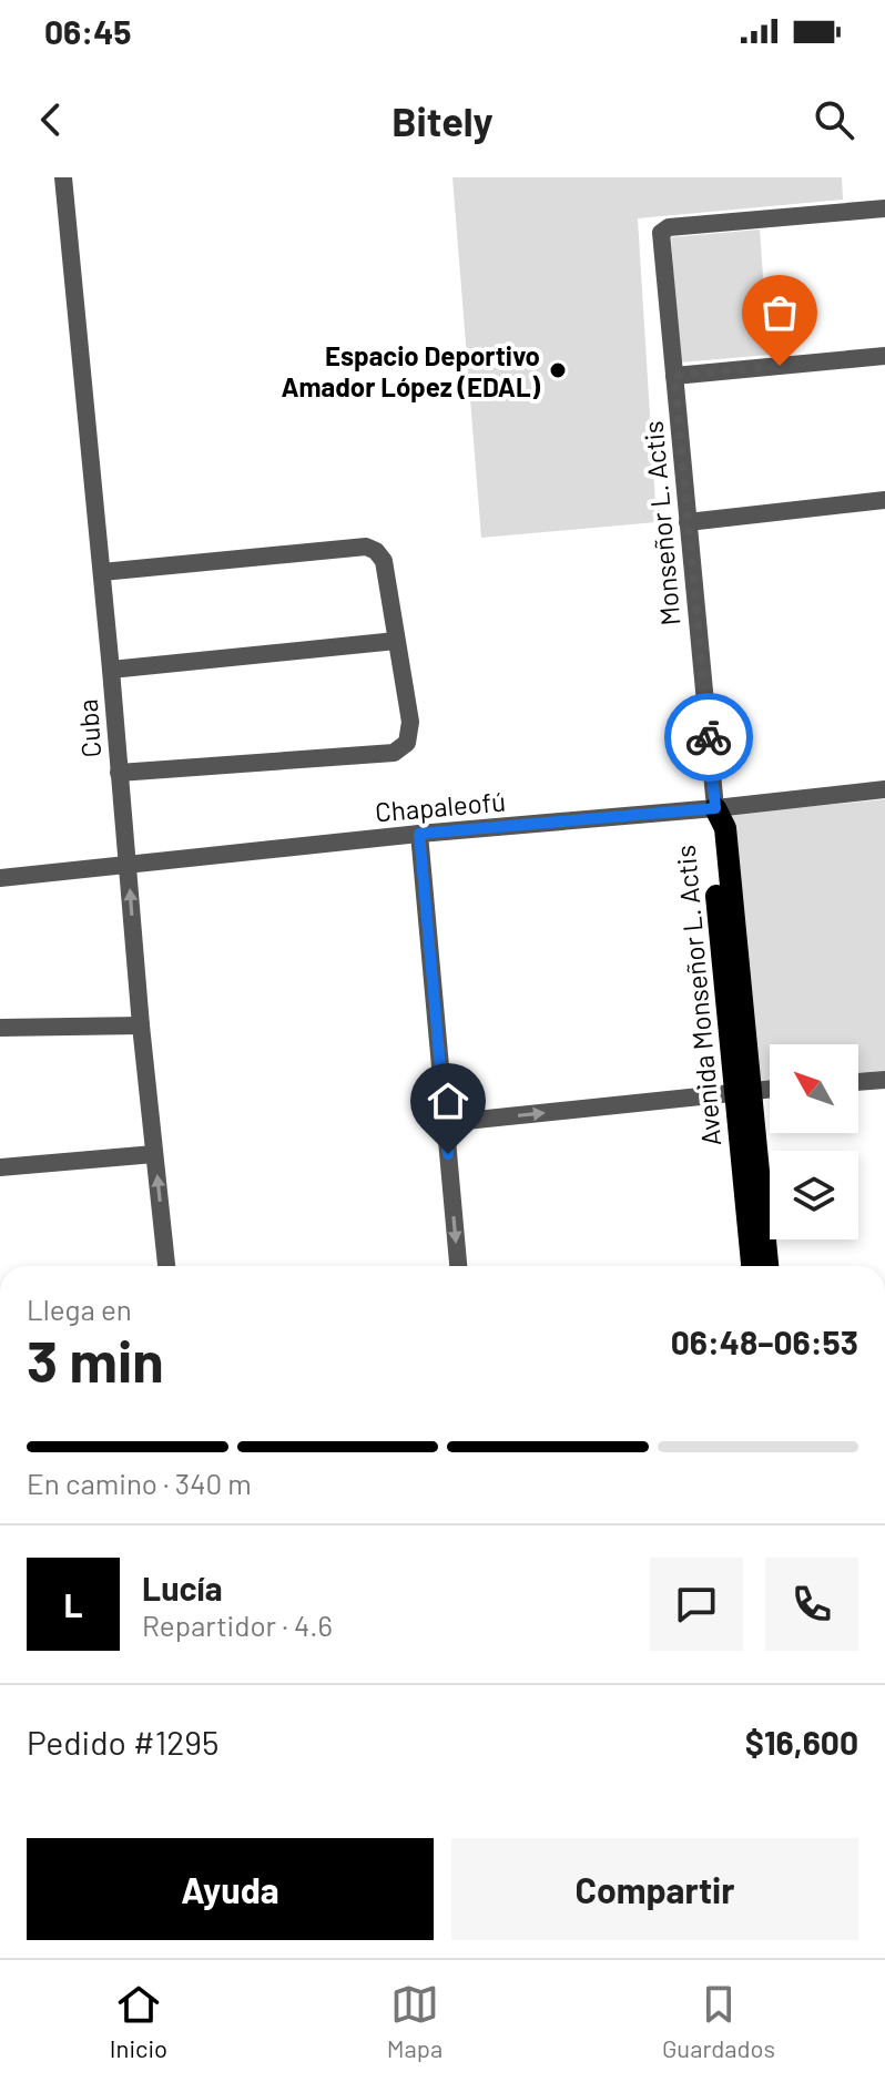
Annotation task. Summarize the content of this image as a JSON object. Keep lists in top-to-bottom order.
{
  "streets": {
    "main road": ["Avenida Monseñor L. Actis"],
    "street": ["Monseñor L. Actis", "Cuba", "Chapaleofú"]
  },
  "crossings": [
    ["Monseñor L. Actis", "Chapaleofú"],
    ["Monseñor L. Actis", "Avenida Monseñor L. Actis"],
    ["Cuba", "Chapaleofú"],
    ["Chapaleofú", "Avenida Monseñor L. Actis"]
  ],
  "places": ["Espacio Deportivo Amador López (EDAL)"],
  "north": "top left",
  "page": {
    "status": "06:45",
    "header": "Bitely",
    "heading": ["3 min", "Llega en", "06:48–06:53"],
    "panel": [
      "Lucía",
      "Repartidor · 4.6",
      "Pedido #1295",
      "$16,600"
    ],
    "bar": "En camino · 340 m",
    "round": "L",
    "buttons": ["Ayuda", "Compartir"],
    "tabs": ["Inicio", "Mapa", "Guardados"]
  }
}
